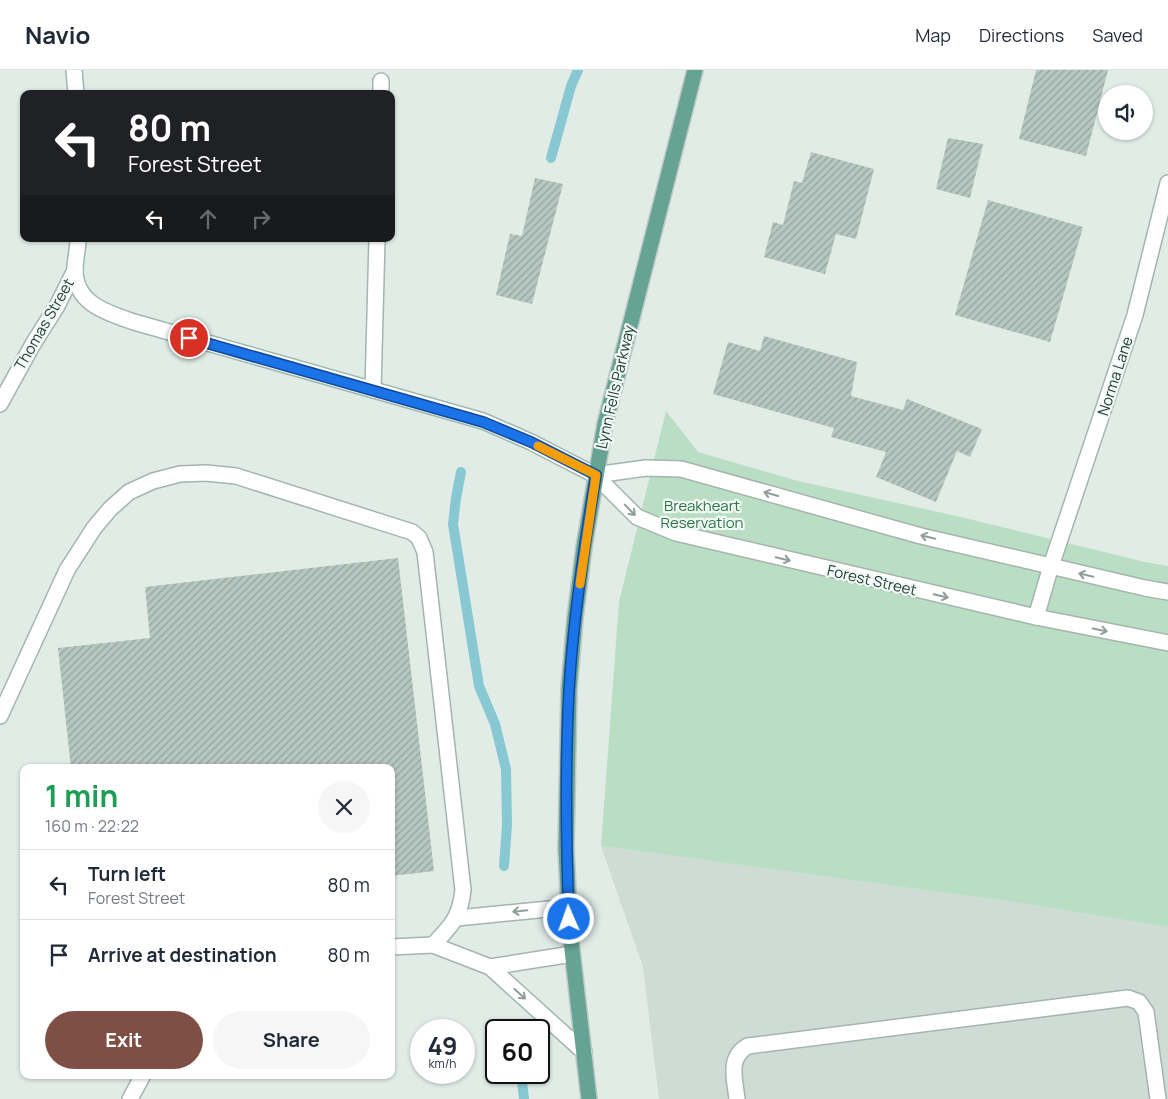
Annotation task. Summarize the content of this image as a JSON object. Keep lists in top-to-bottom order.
{
  "streets": {
    "main road": ["Lynn Fells Parkway"],
    "street": ["Thomas Street", "Norma Lane", "Forest Street"]
  },
  "crossings": [
    ["Thomas Street", "Forest Street"],
    ["Norma Lane", "Forest Street"],
    ["Lynn Fells Parkway", "Forest Street"]
  ],
  "parks": ["Breakheart Reservation"],
  "page": {
    "header": "Navio",
    "nav": ["Map", "Directions", "Saved"],
    "turn": ["80 m", "Forest Street"],
    "heading": ["1 min", "160 m · 22:22"],
    "list": [
      {
        "name": "Turn left",
        "note": "Forest Street",
        "value": "80 m"
      },
      {
        "name": "Arrive at destination",
        "value": "80 m"
      }
    ],
    "buttons": ["Exit", "Share"],
    "speed": "49 km/h",
    "limit": "60"
  }
}
